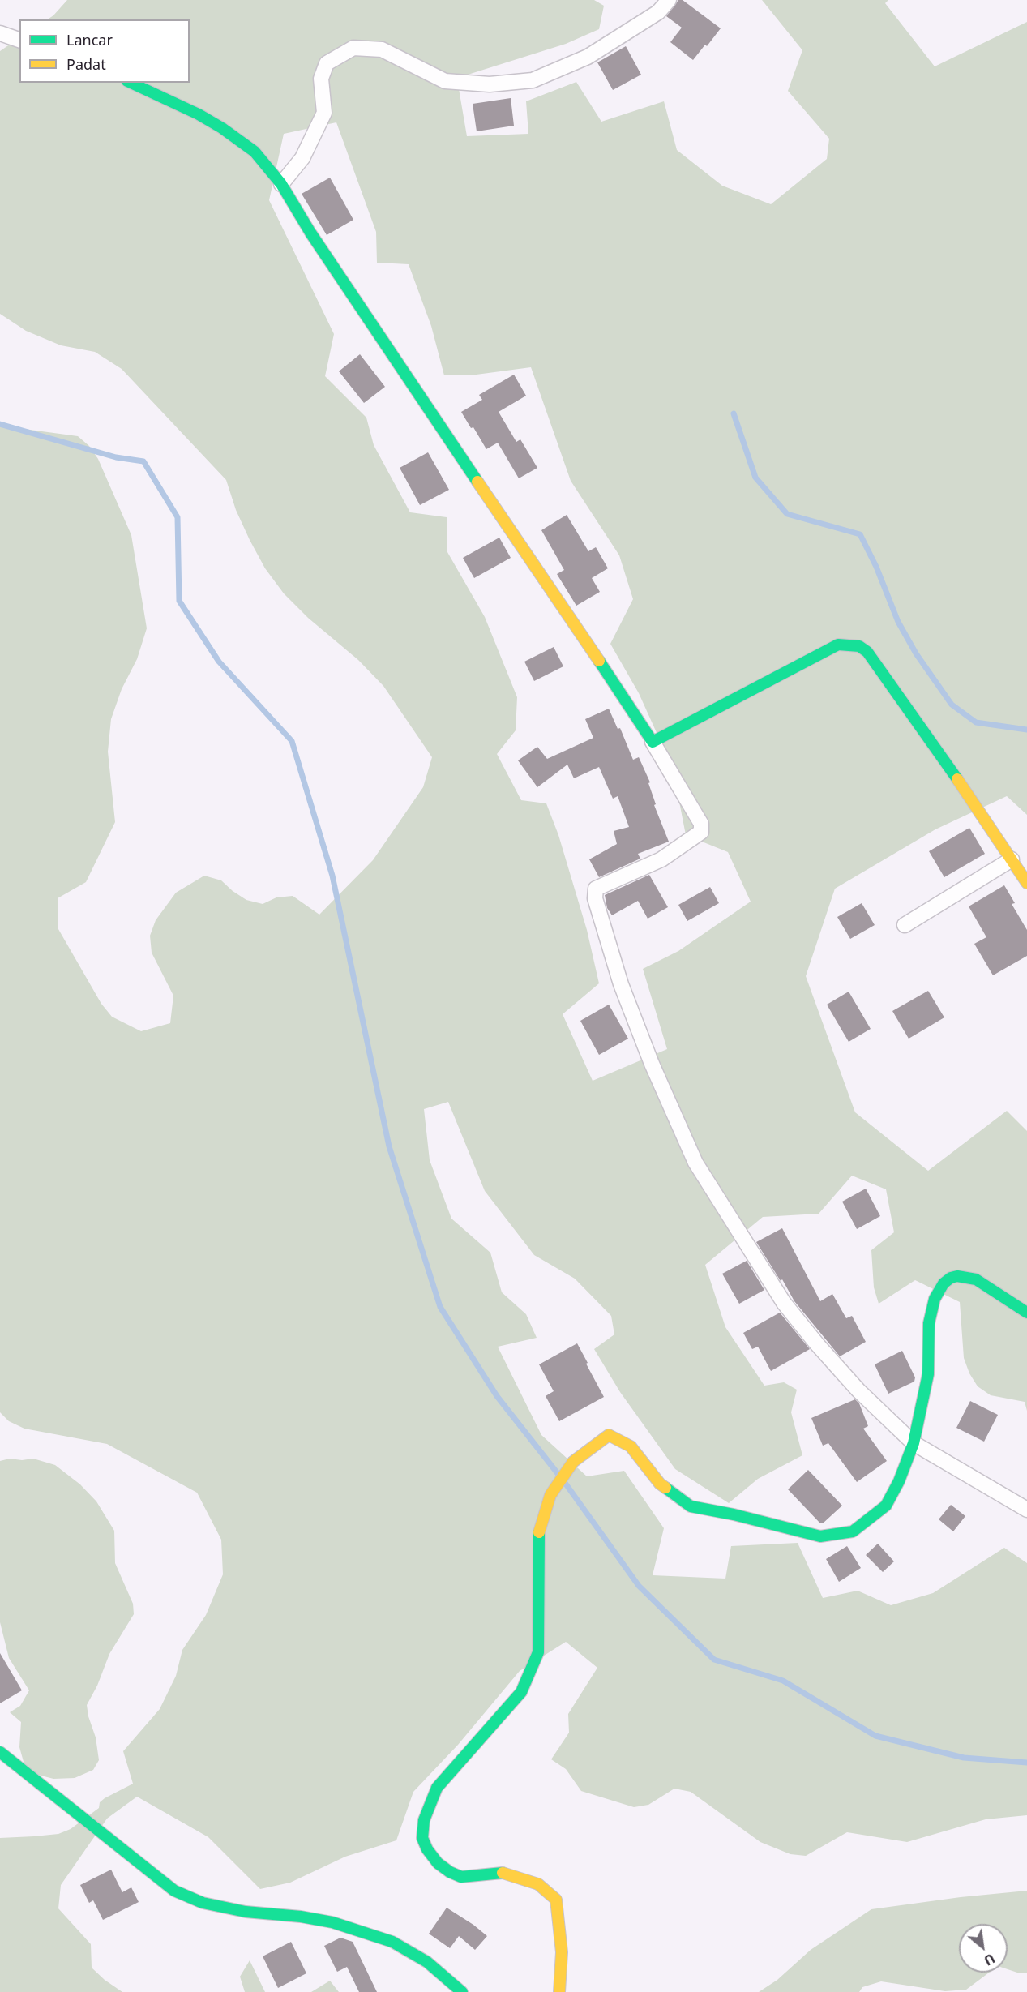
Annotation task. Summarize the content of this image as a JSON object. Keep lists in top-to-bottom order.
{
  "legend": ["Lancar", "Padat"],
  "north": "bottom right"
}
